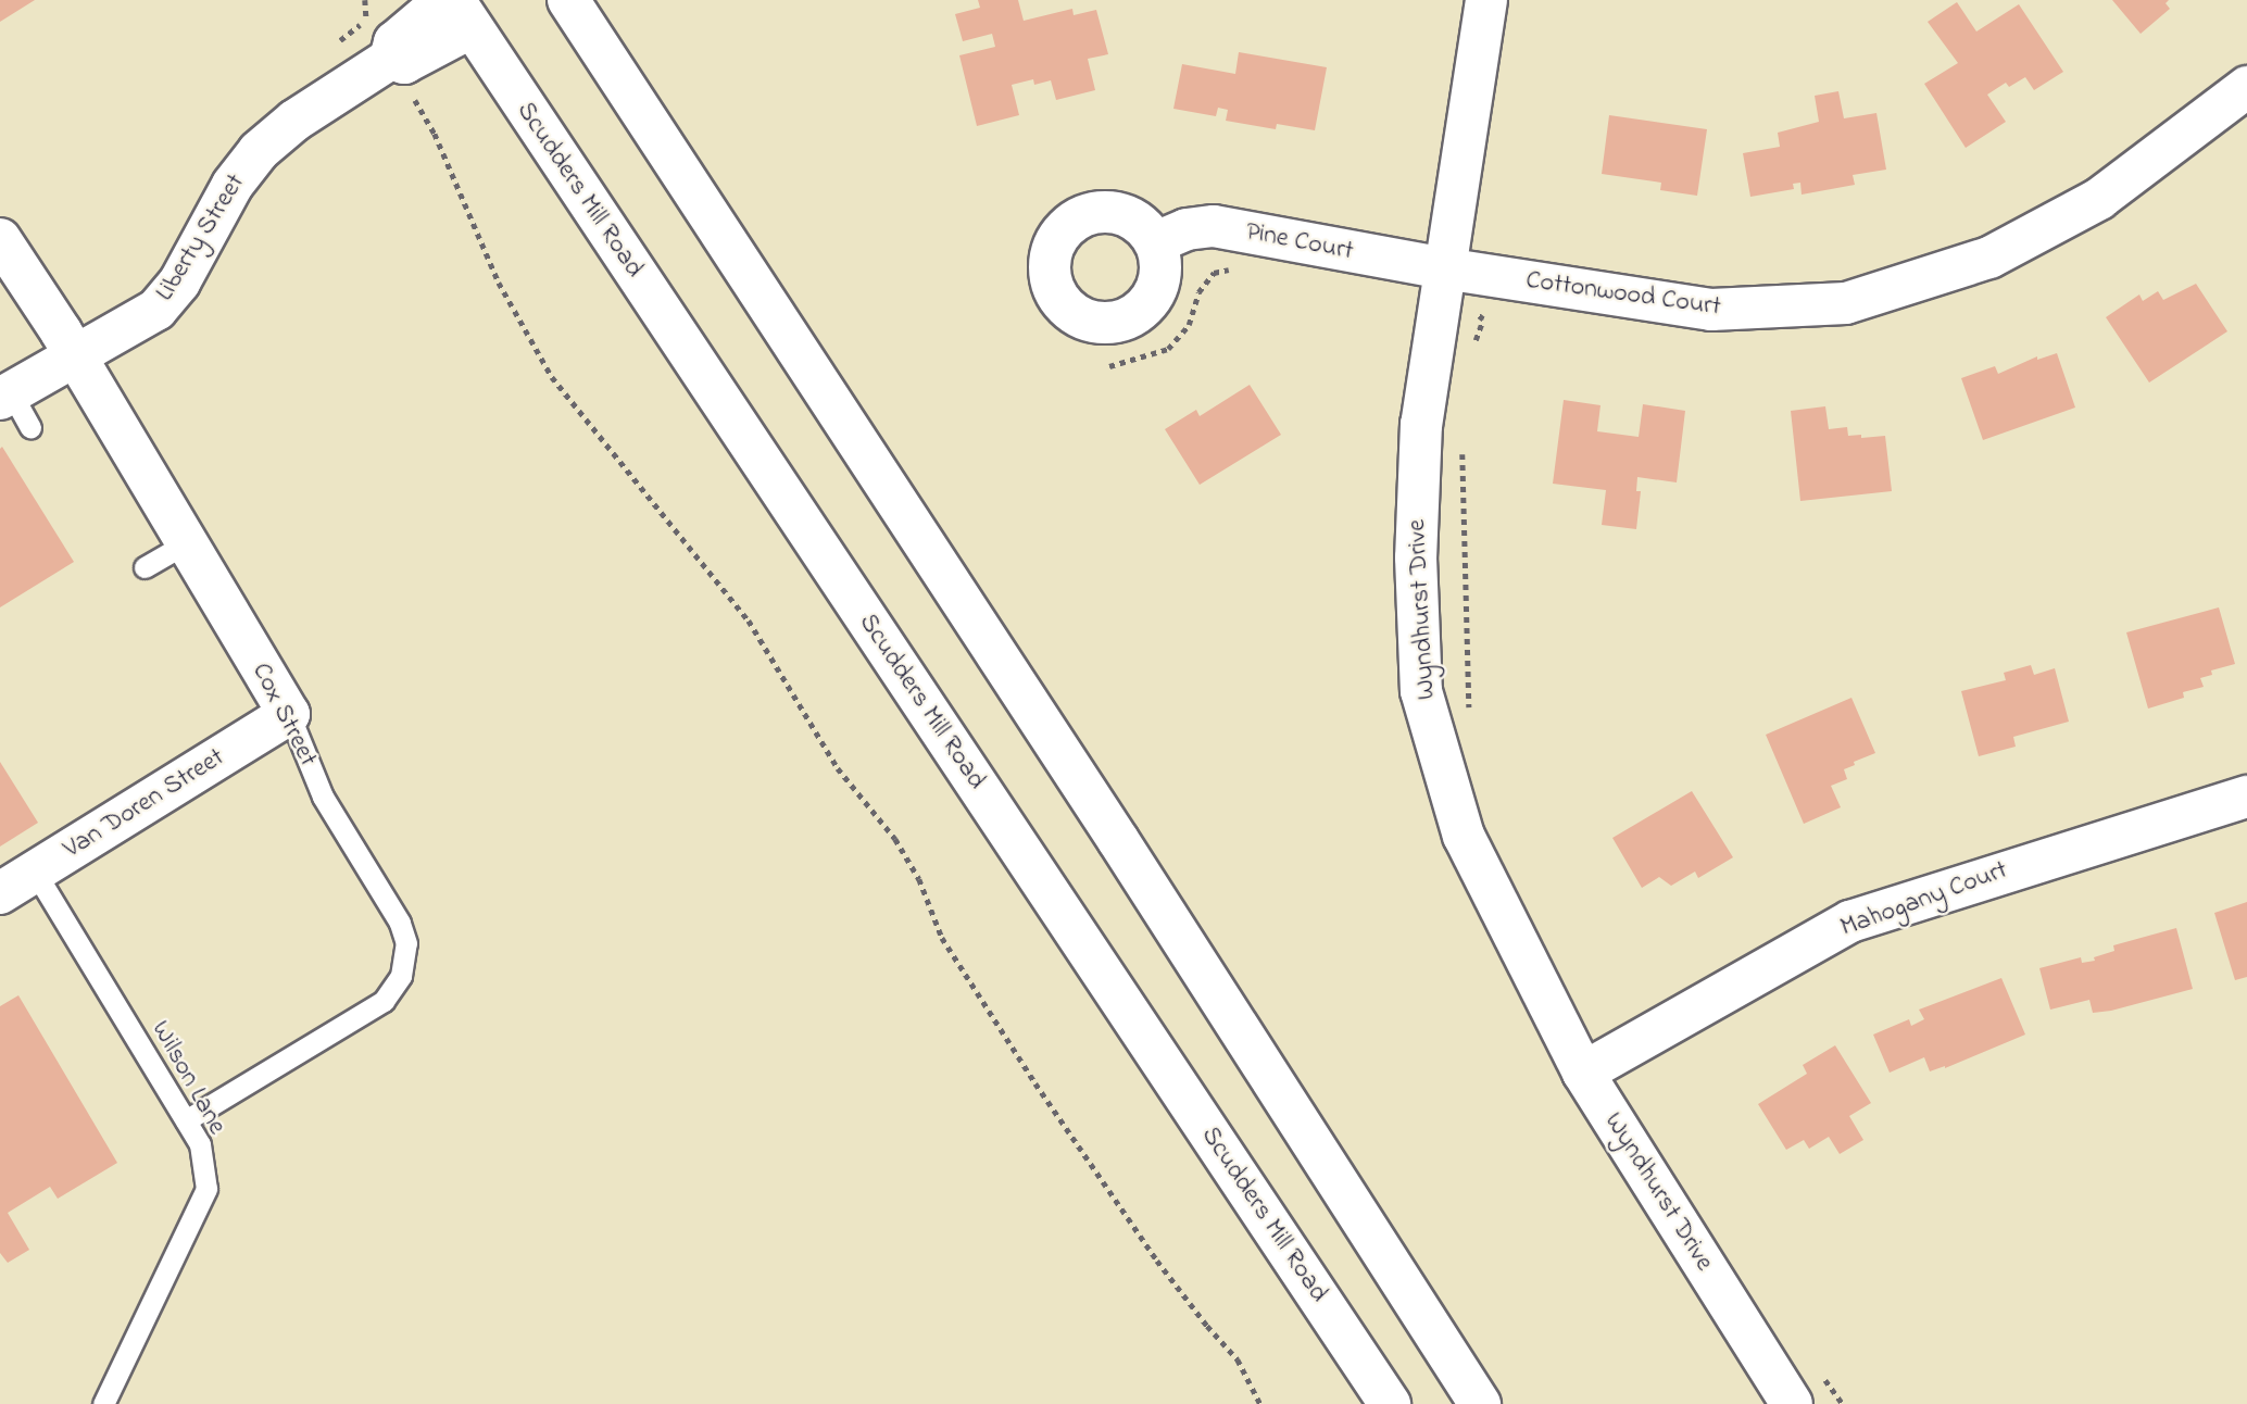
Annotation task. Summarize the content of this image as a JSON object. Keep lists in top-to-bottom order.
{
  "streets": {
    "street": [
      "Scudders Mill Road",
      "Liberty Street",
      "Pine Court",
      "Cottonwood Court",
      "Wyndhurst Drive",
      "Cox Street",
      "Van Doren Street",
      "Mahogany Court"
    ],
    "lane": ["Wilson Lane"]
  },
  "crossings": [
    ["Scudders Mill Road", "Liberty Street"],
    ["Liberty Street", "Cox Street"],
    ["Pine Court", "Cottonwood Court"],
    ["Pine Court", "Wyndhurst Drive"],
    ["Cottonwood Court", "Wyndhurst Drive"],
    ["Wyndhurst Drive", "Mahogany Court"],
    ["Cox Street", "Van Doren Street"],
    ["Cox Street", "Wilson Lane"],
    ["Van Doren Street", "Wilson Lane"]
  ]
}
